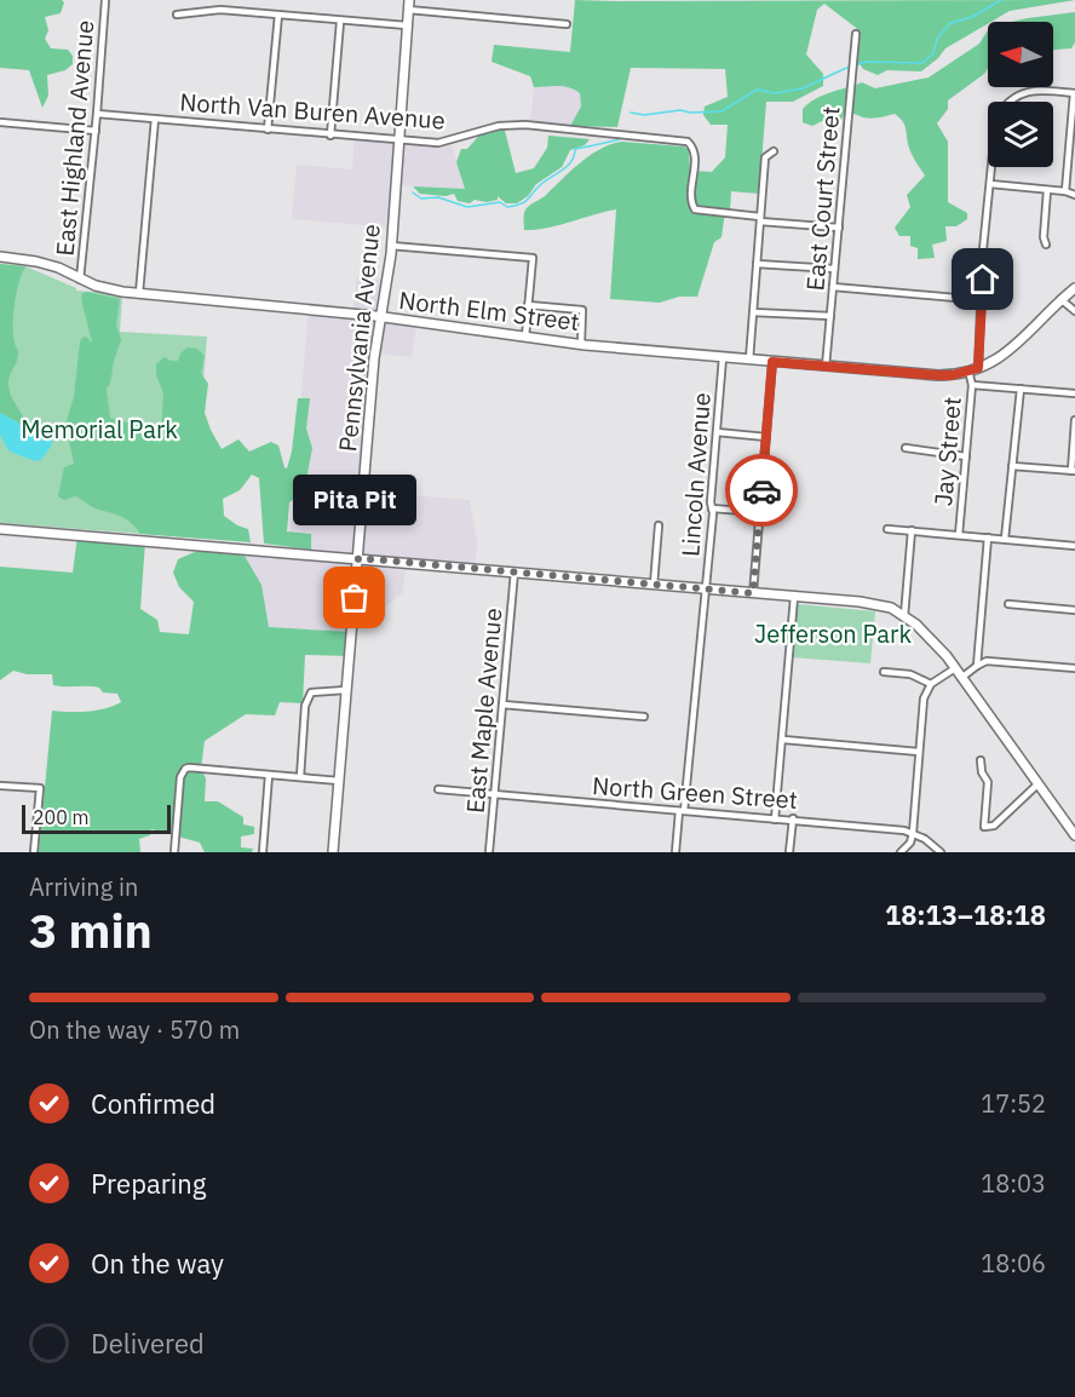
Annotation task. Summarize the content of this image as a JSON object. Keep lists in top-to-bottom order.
{
  "streets": {
    "main road": ["North Elm Street", "Pennsylvania Avenue"],
    "street": [
      "North Van Buren Avenue",
      "East Highland Avenue",
      "East Court Street",
      "Jay Street",
      "Lincoln Avenue",
      "East Maple Avenue",
      "North Green Street"
    ]
  },
  "crossings": [
    ["North Van Buren Avenue", "East Highland Avenue"],
    ["North Van Buren Avenue", "Pennsylvania Avenue"],
    ["East Highland Avenue", "North Elm Street"],
    ["East Court Street", "North Elm Street"],
    ["North Elm Street", "Pennsylvania Avenue"],
    ["North Elm Street", "Jay Street"],
    ["North Elm Street", "Lincoln Avenue"],
    ["Lincoln Avenue", "North Green Street"],
    ["East Maple Avenue", "North Green Street"]
  ],
  "parks": ["Memorial Park", "Jefferson Park"],
  "places": ["Pita Pit"],
  "scale_bar": "200 m",
  "north": "left",
  "page": {
    "bubble": "Pita Pit",
    "scale": "200 m",
    "heading": ["3 min", "Arriving in", "18:13–18:18"],
    "bar": "On the way · 570 m",
    "list": [
      ["Confirmed", "17:52"],
      ["Preparing", "18:03"],
      ["On the way", "18:06"],
      "Delivered"
    ]
  }
}
